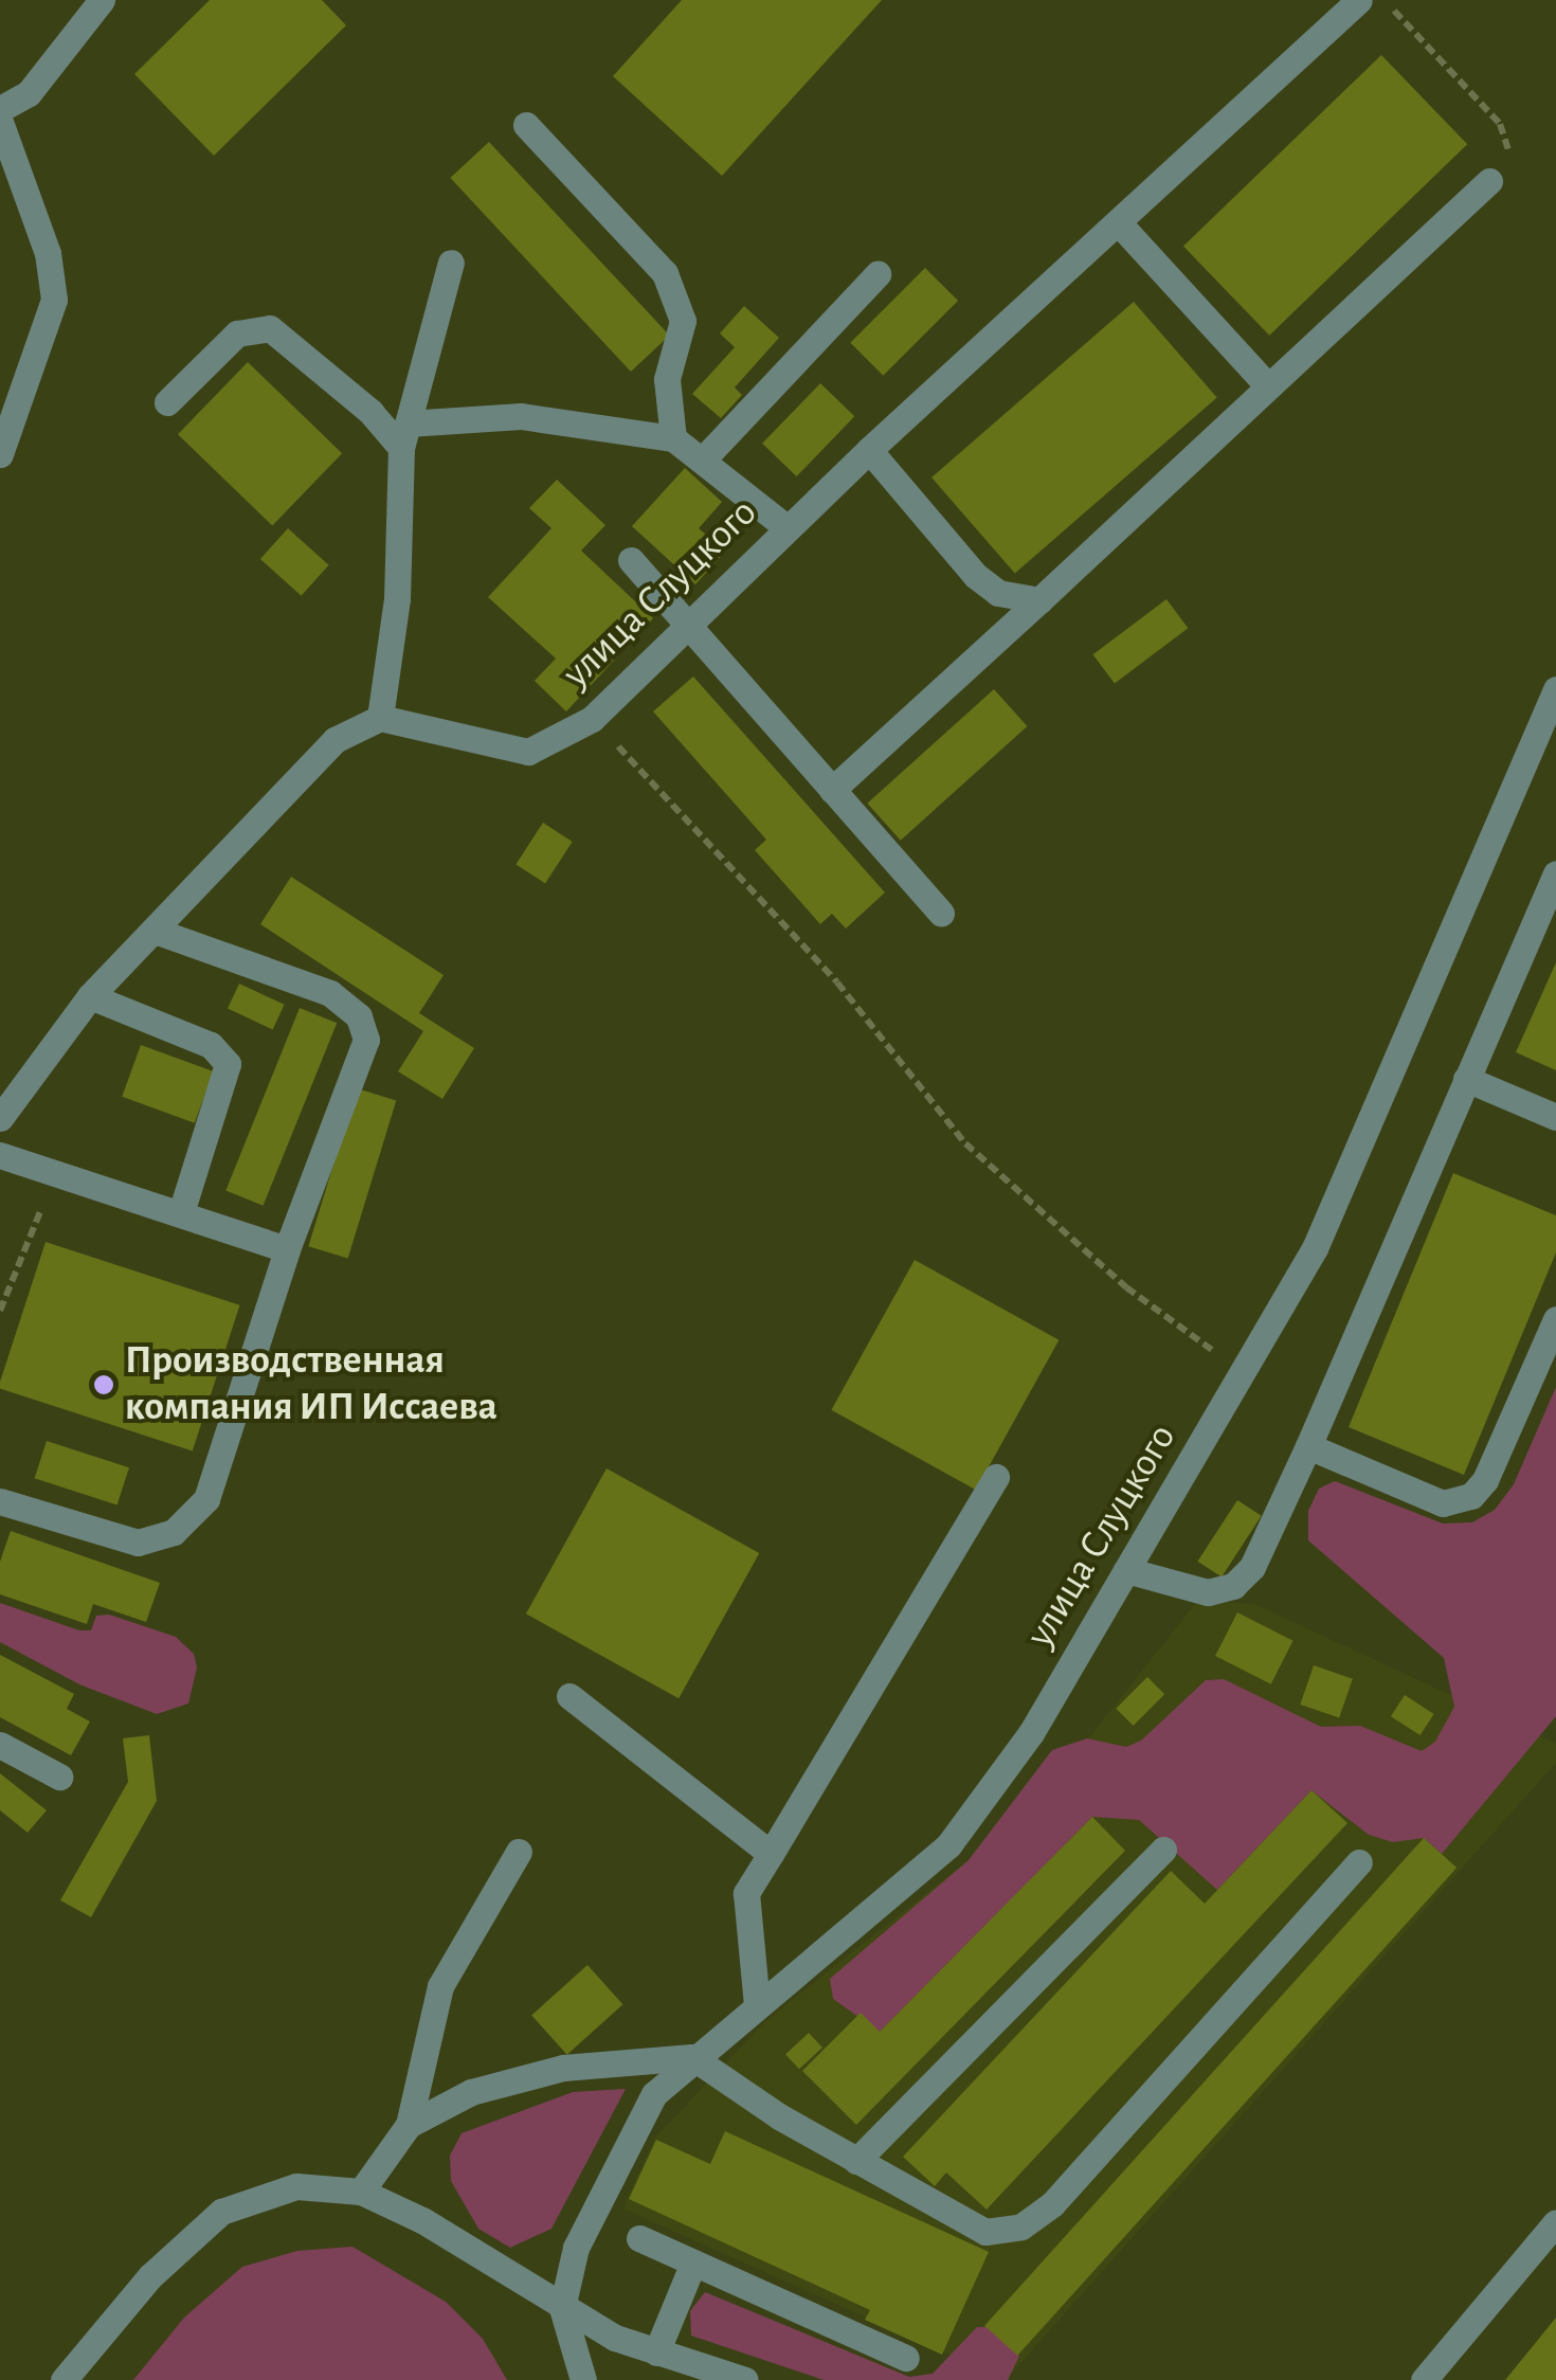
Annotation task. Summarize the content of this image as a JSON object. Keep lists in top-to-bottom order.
{
  "streets": {
    "street": ["улица Слуцкого"]
  },
  "places": ["Производственная компания ИП Иссаева"]
}
